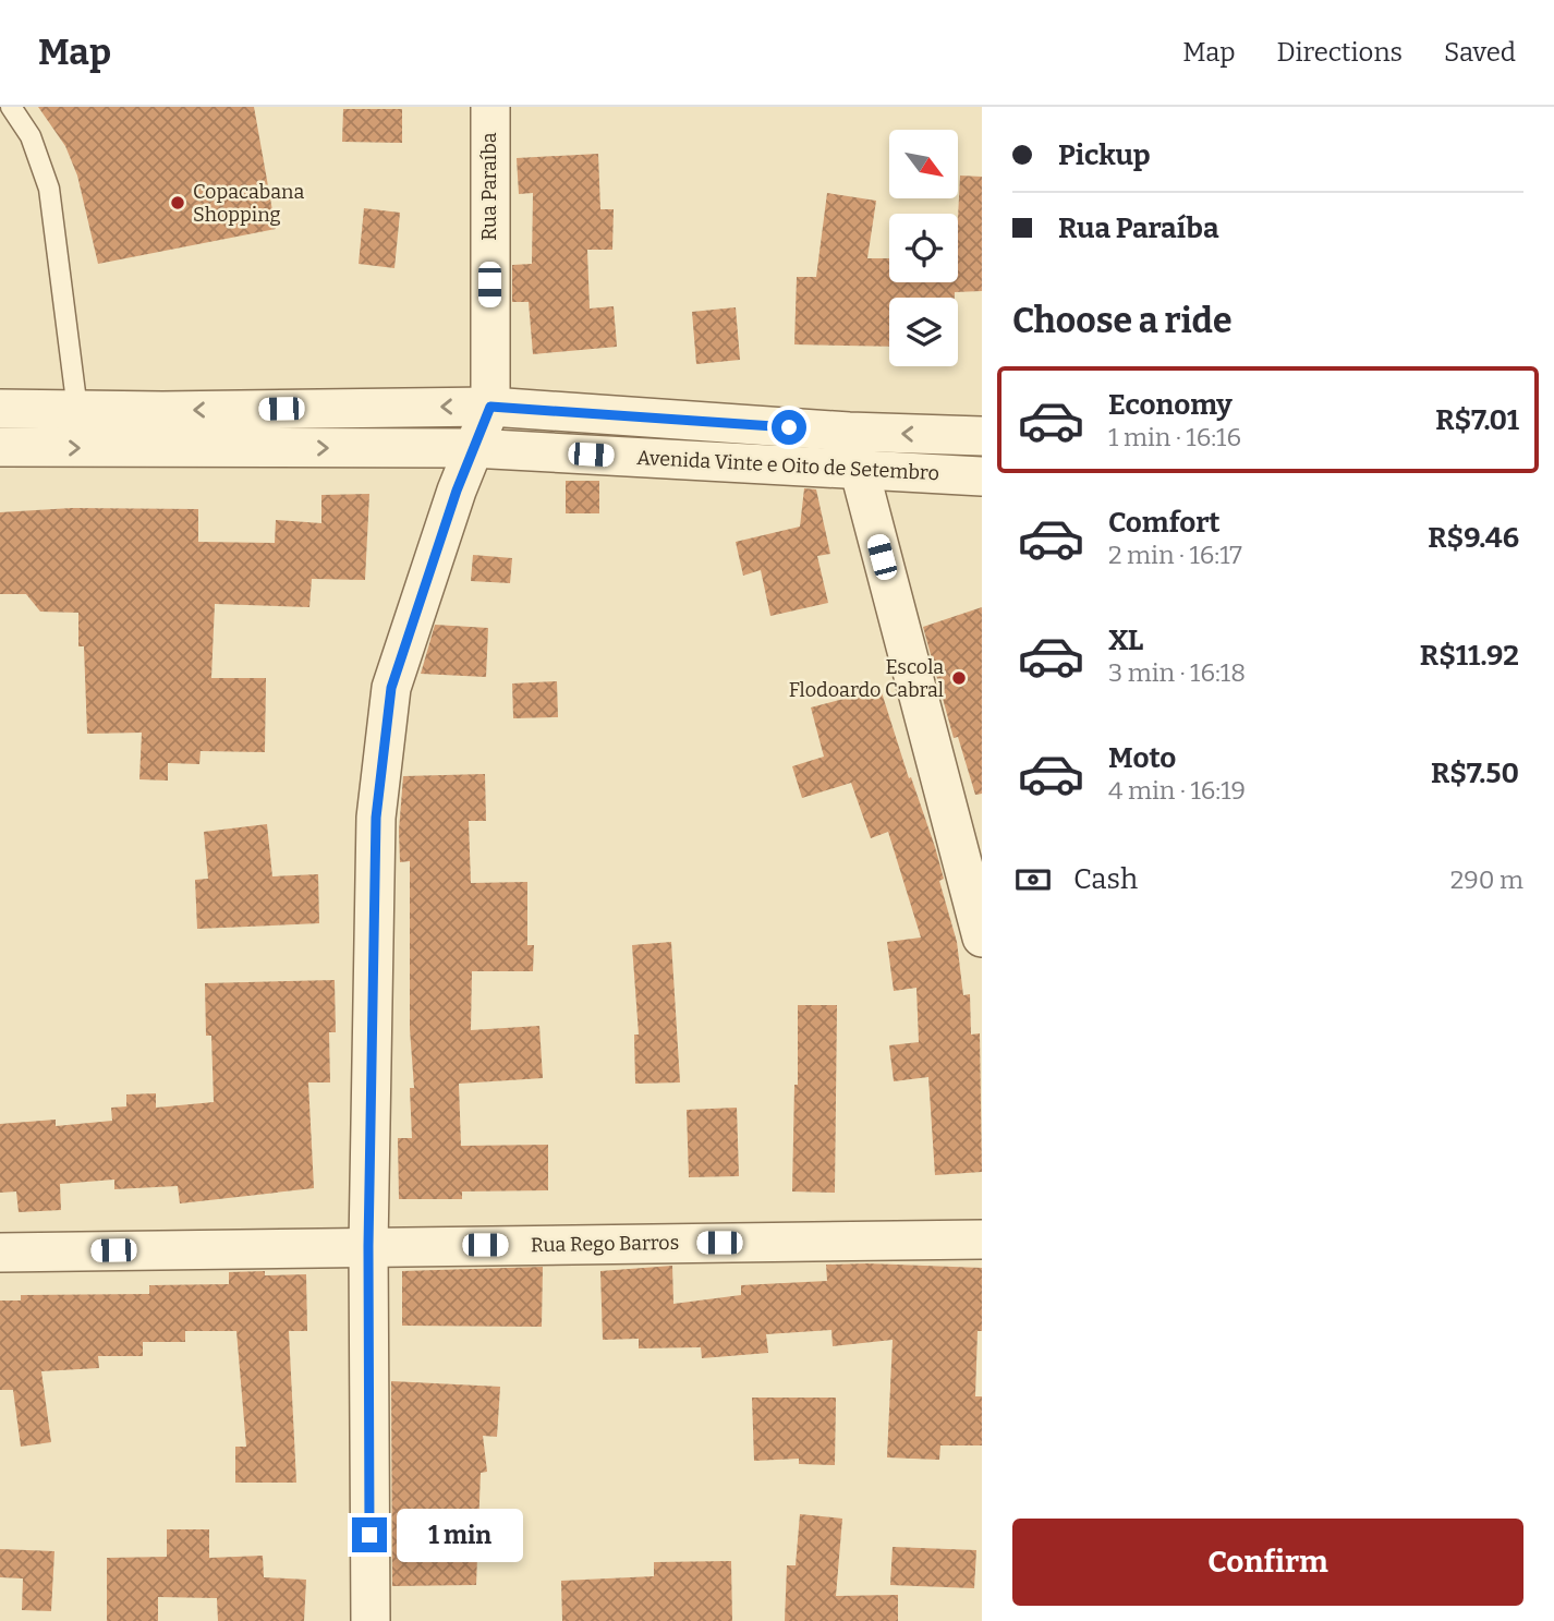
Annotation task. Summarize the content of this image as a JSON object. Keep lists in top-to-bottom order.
{
  "streets": {
    "street": ["Rua Paraíba", "Avenida Vinte e Oito de Setembro", "Rua Rego Barros"]
  },
  "crossings": [
    ["Rua Paraíba", "Avenida Vinte e Oito de Setembro"],
    ["Rua Paraíba", "Rua Rego Barros"]
  ],
  "places": ["Copacabana Shopping", "Escola Flodoardo Cabral"],
  "north": "bottom right",
  "page": {
    "header": "Map",
    "nav": ["Map", "Directions", "Saved"],
    "banner": ["Pickup", "Rua Paraíba"],
    "heading": "Choose a ride",
    "list": [
      {
        "name": "Economy",
        "note": "1 min · 16:16",
        "value": "R$7.01"
      },
      {
        "name": "Comfort",
        "note": "2 min · 16:17",
        "value": "R$9.46"
      },
      {
        "name": "XL",
        "note": "3 min · 16:18",
        "value": "R$11.92"
      },
      {
        "name": "Moto",
        "note": "4 min · 16:19",
        "value": "R$7.50"
      }
    ],
    "pay": ["Cash", "290 m"],
    "buttons": "Confirm",
    "bubble": "1 min"
  }
}
